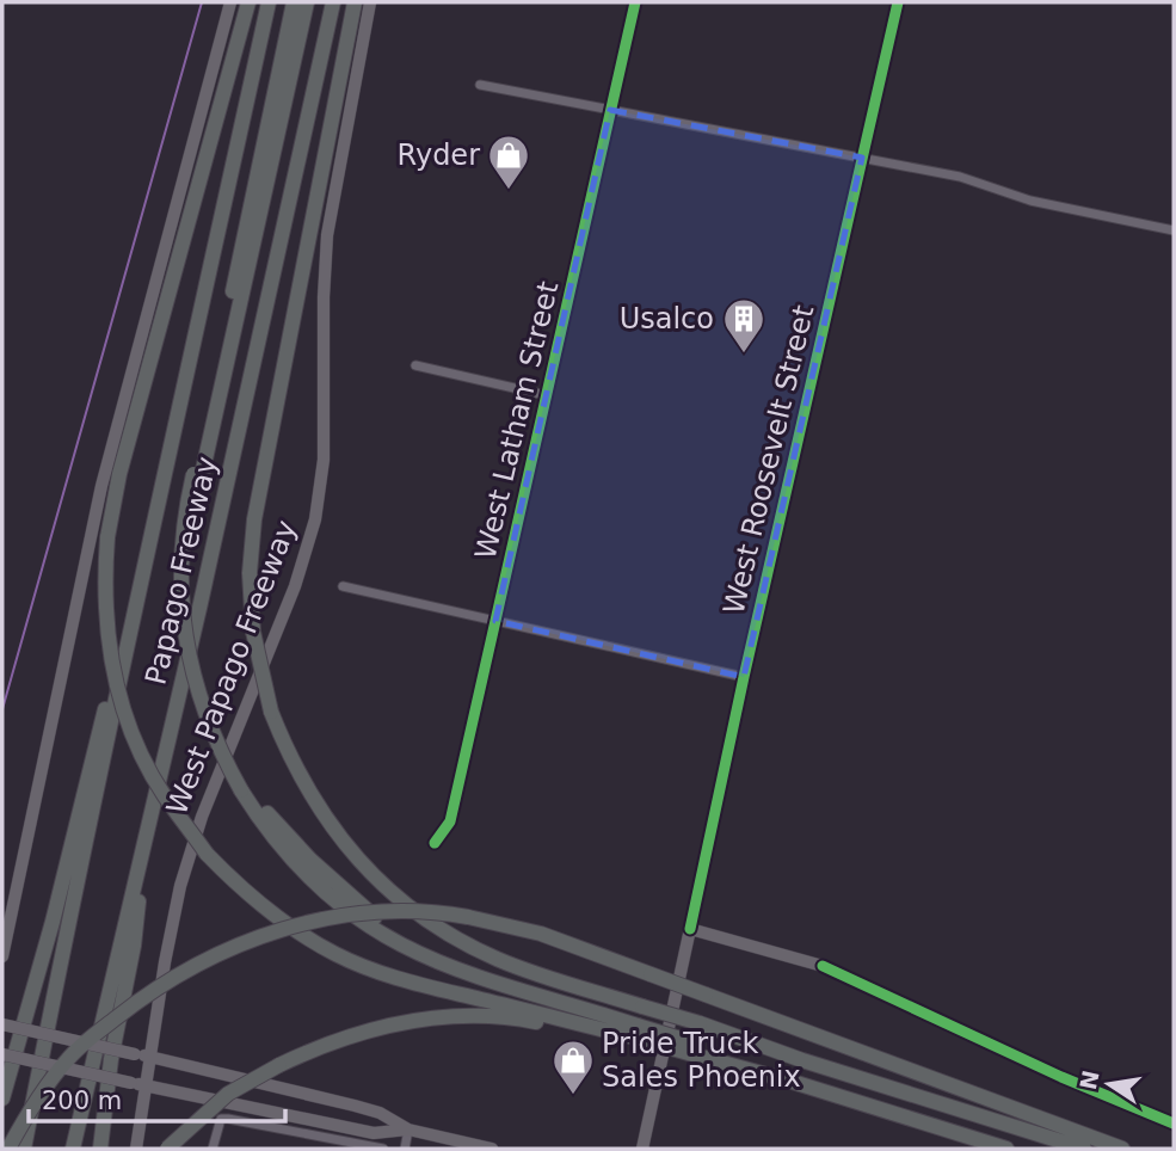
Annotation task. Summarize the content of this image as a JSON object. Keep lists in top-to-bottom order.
{
  "streets": {
    "highway": ["Papago Freeway"],
    "main road": ["West Roosevelt Street", "West Papago Freeway"],
    "street": ["West Latham Street"]
  },
  "places": {
    "shop": ["Ryder", "Pride Truck Sales Phoenix"],
    "building": ["Usalco"]
  },
  "scale_bar": "200 m",
  "north": "left"
}
